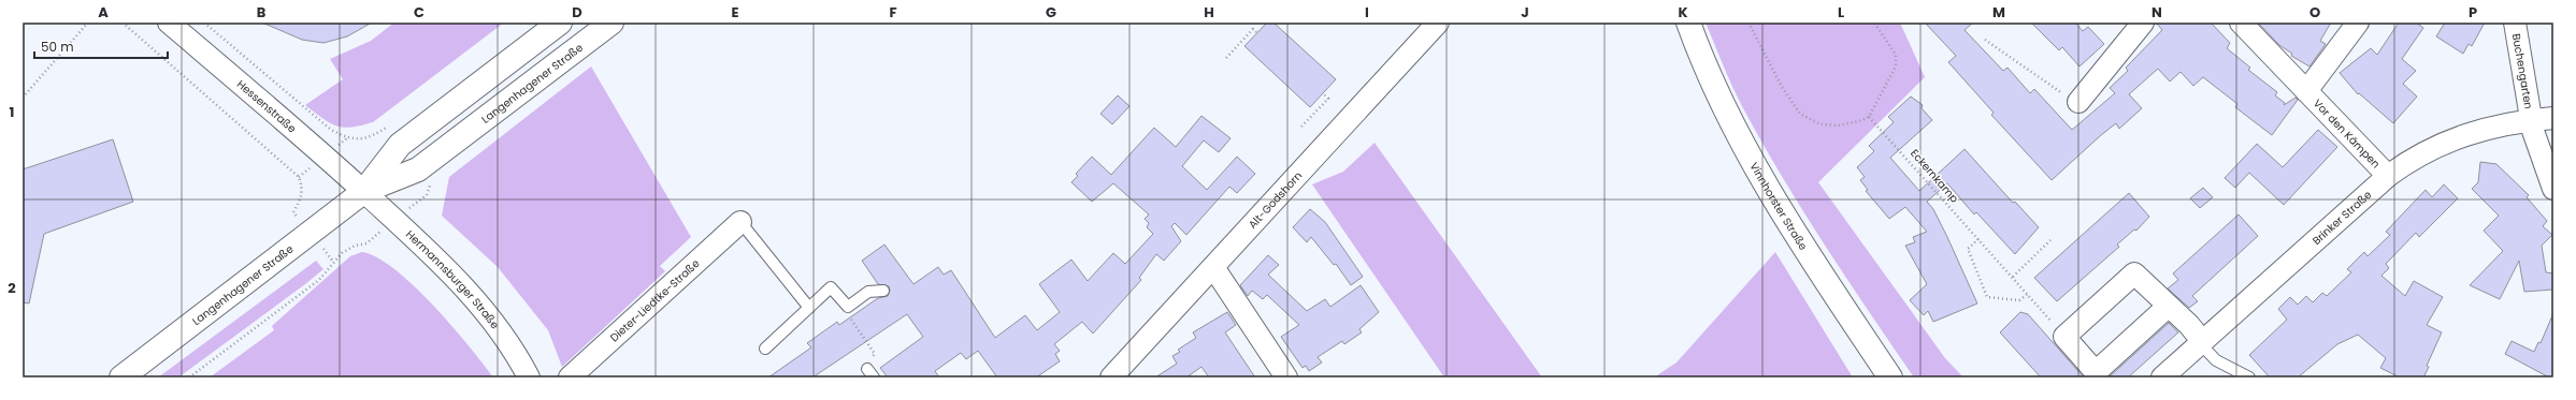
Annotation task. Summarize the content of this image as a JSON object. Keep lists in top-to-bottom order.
{
  "streets": {
    "main road": ["Langenhagener Straße", "Vinnhorster Straße"],
    "street": [
      "Buchengarten",
      "Hessenstraße",
      "Vor den Kämpen",
      "Alt-Godshorn",
      "Brinker Straße",
      "Hermannsburger Straße",
      "Dieter-Liedtke-Straße"
    ],
    "path": ["Eckernkamp"]
  },
  "crossings": [
    ["Buchengarten", "Brinker Straße"],
    ["Langenhagener Straße", "Hessenstraße"],
    ["Langenhagener Straße", "Hermannsburger Straße"],
    ["Hessenstraße", "Hermannsburger Straße"],
    ["Vor den Kämpen", "Brinker Straße"]
  ],
  "scale_bar": "50 m",
  "grid": {
    "columns": [
      "A",
      "B",
      "C",
      "D",
      "E",
      "F",
      "G",
      "H",
      "I",
      "J",
      "K",
      "L",
      "M",
      "N",
      "O",
      "P"
    ],
    "rows": ["1", "2"]
  }
}
